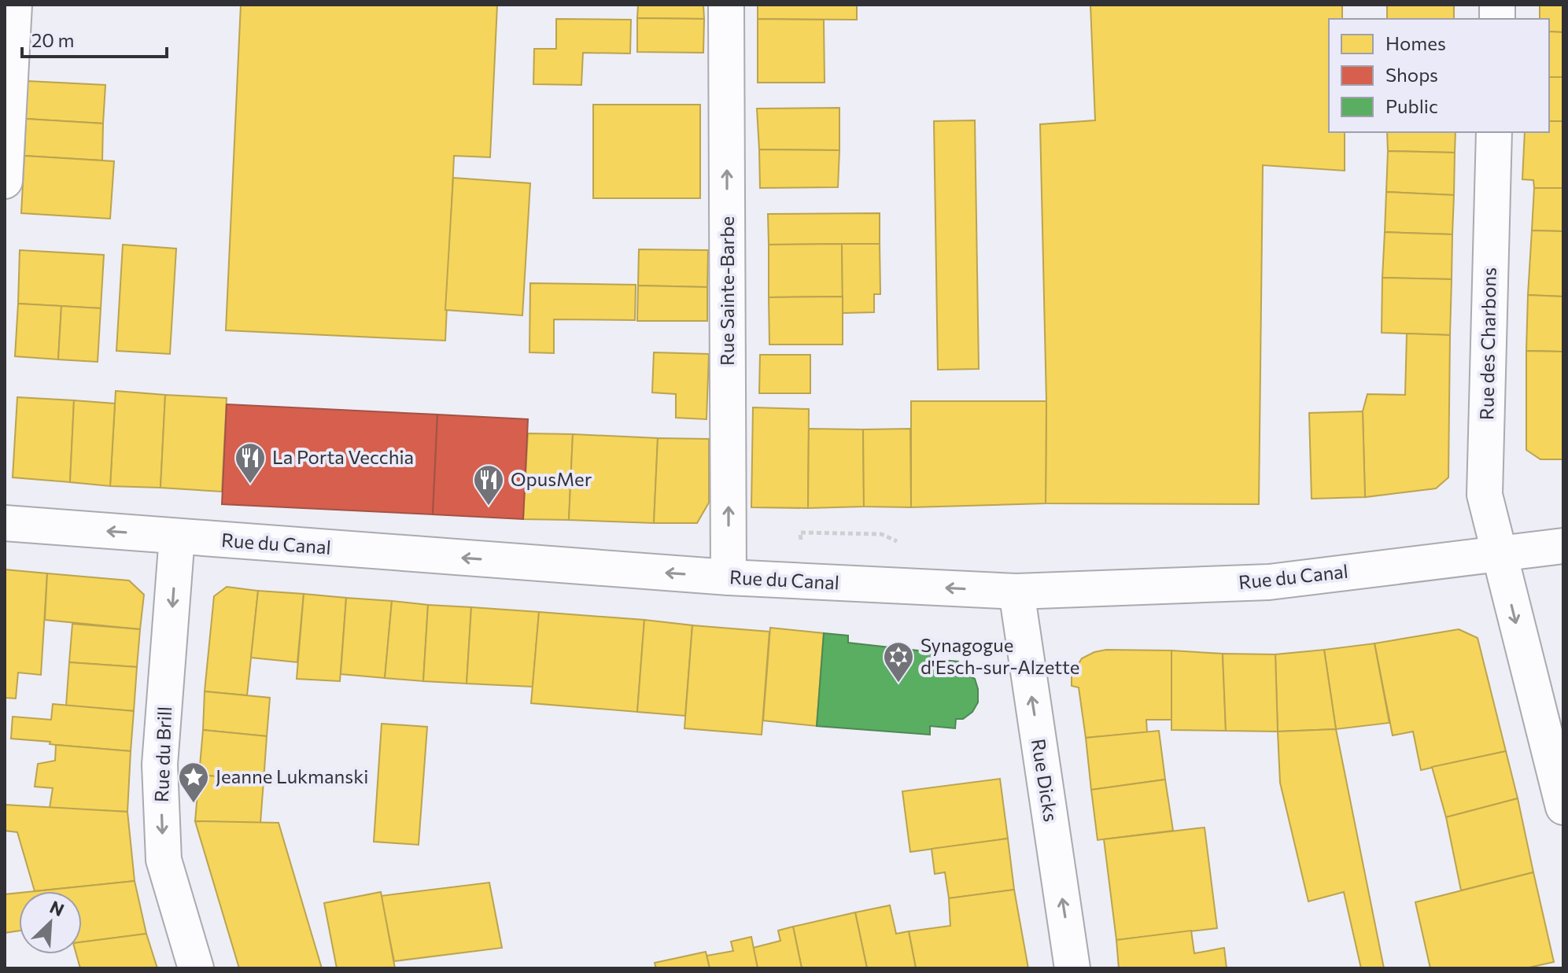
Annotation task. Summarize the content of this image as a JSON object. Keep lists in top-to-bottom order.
{
  "streets": {
    "street": [
      "Rue Sainte-Barbe",
      "Rue des Charbons",
      "Rue du Canal",
      "Rue du Brill",
      "Rue Dicks"
    ]
  },
  "crossings": [
    ["Rue Sainte-Barbe", "Rue du Canal"],
    ["Rue des Charbons", "Rue du Canal"],
    ["Rue du Canal", "Rue du Brill"],
    ["Rue du Canal", "Rue Dicks"]
  ],
  "one_way": [
    "Rue Sainte-Barbe",
    "Rue des Charbons",
    "Rue du Canal",
    "Rue du Brill",
    "Rue Dicks"
  ],
  "places": {
    "restaurant": ["La Porta Vecchia", "OpusMer"],
    "synagogue": ["Synagogue d'Esch-sur-Alzette"],
    "place": ["Jeanne Lukmanski"]
  },
  "legend": ["Homes", "Shops", "Public"],
  "scale_bar": "20 m",
  "north": "top right"
}
